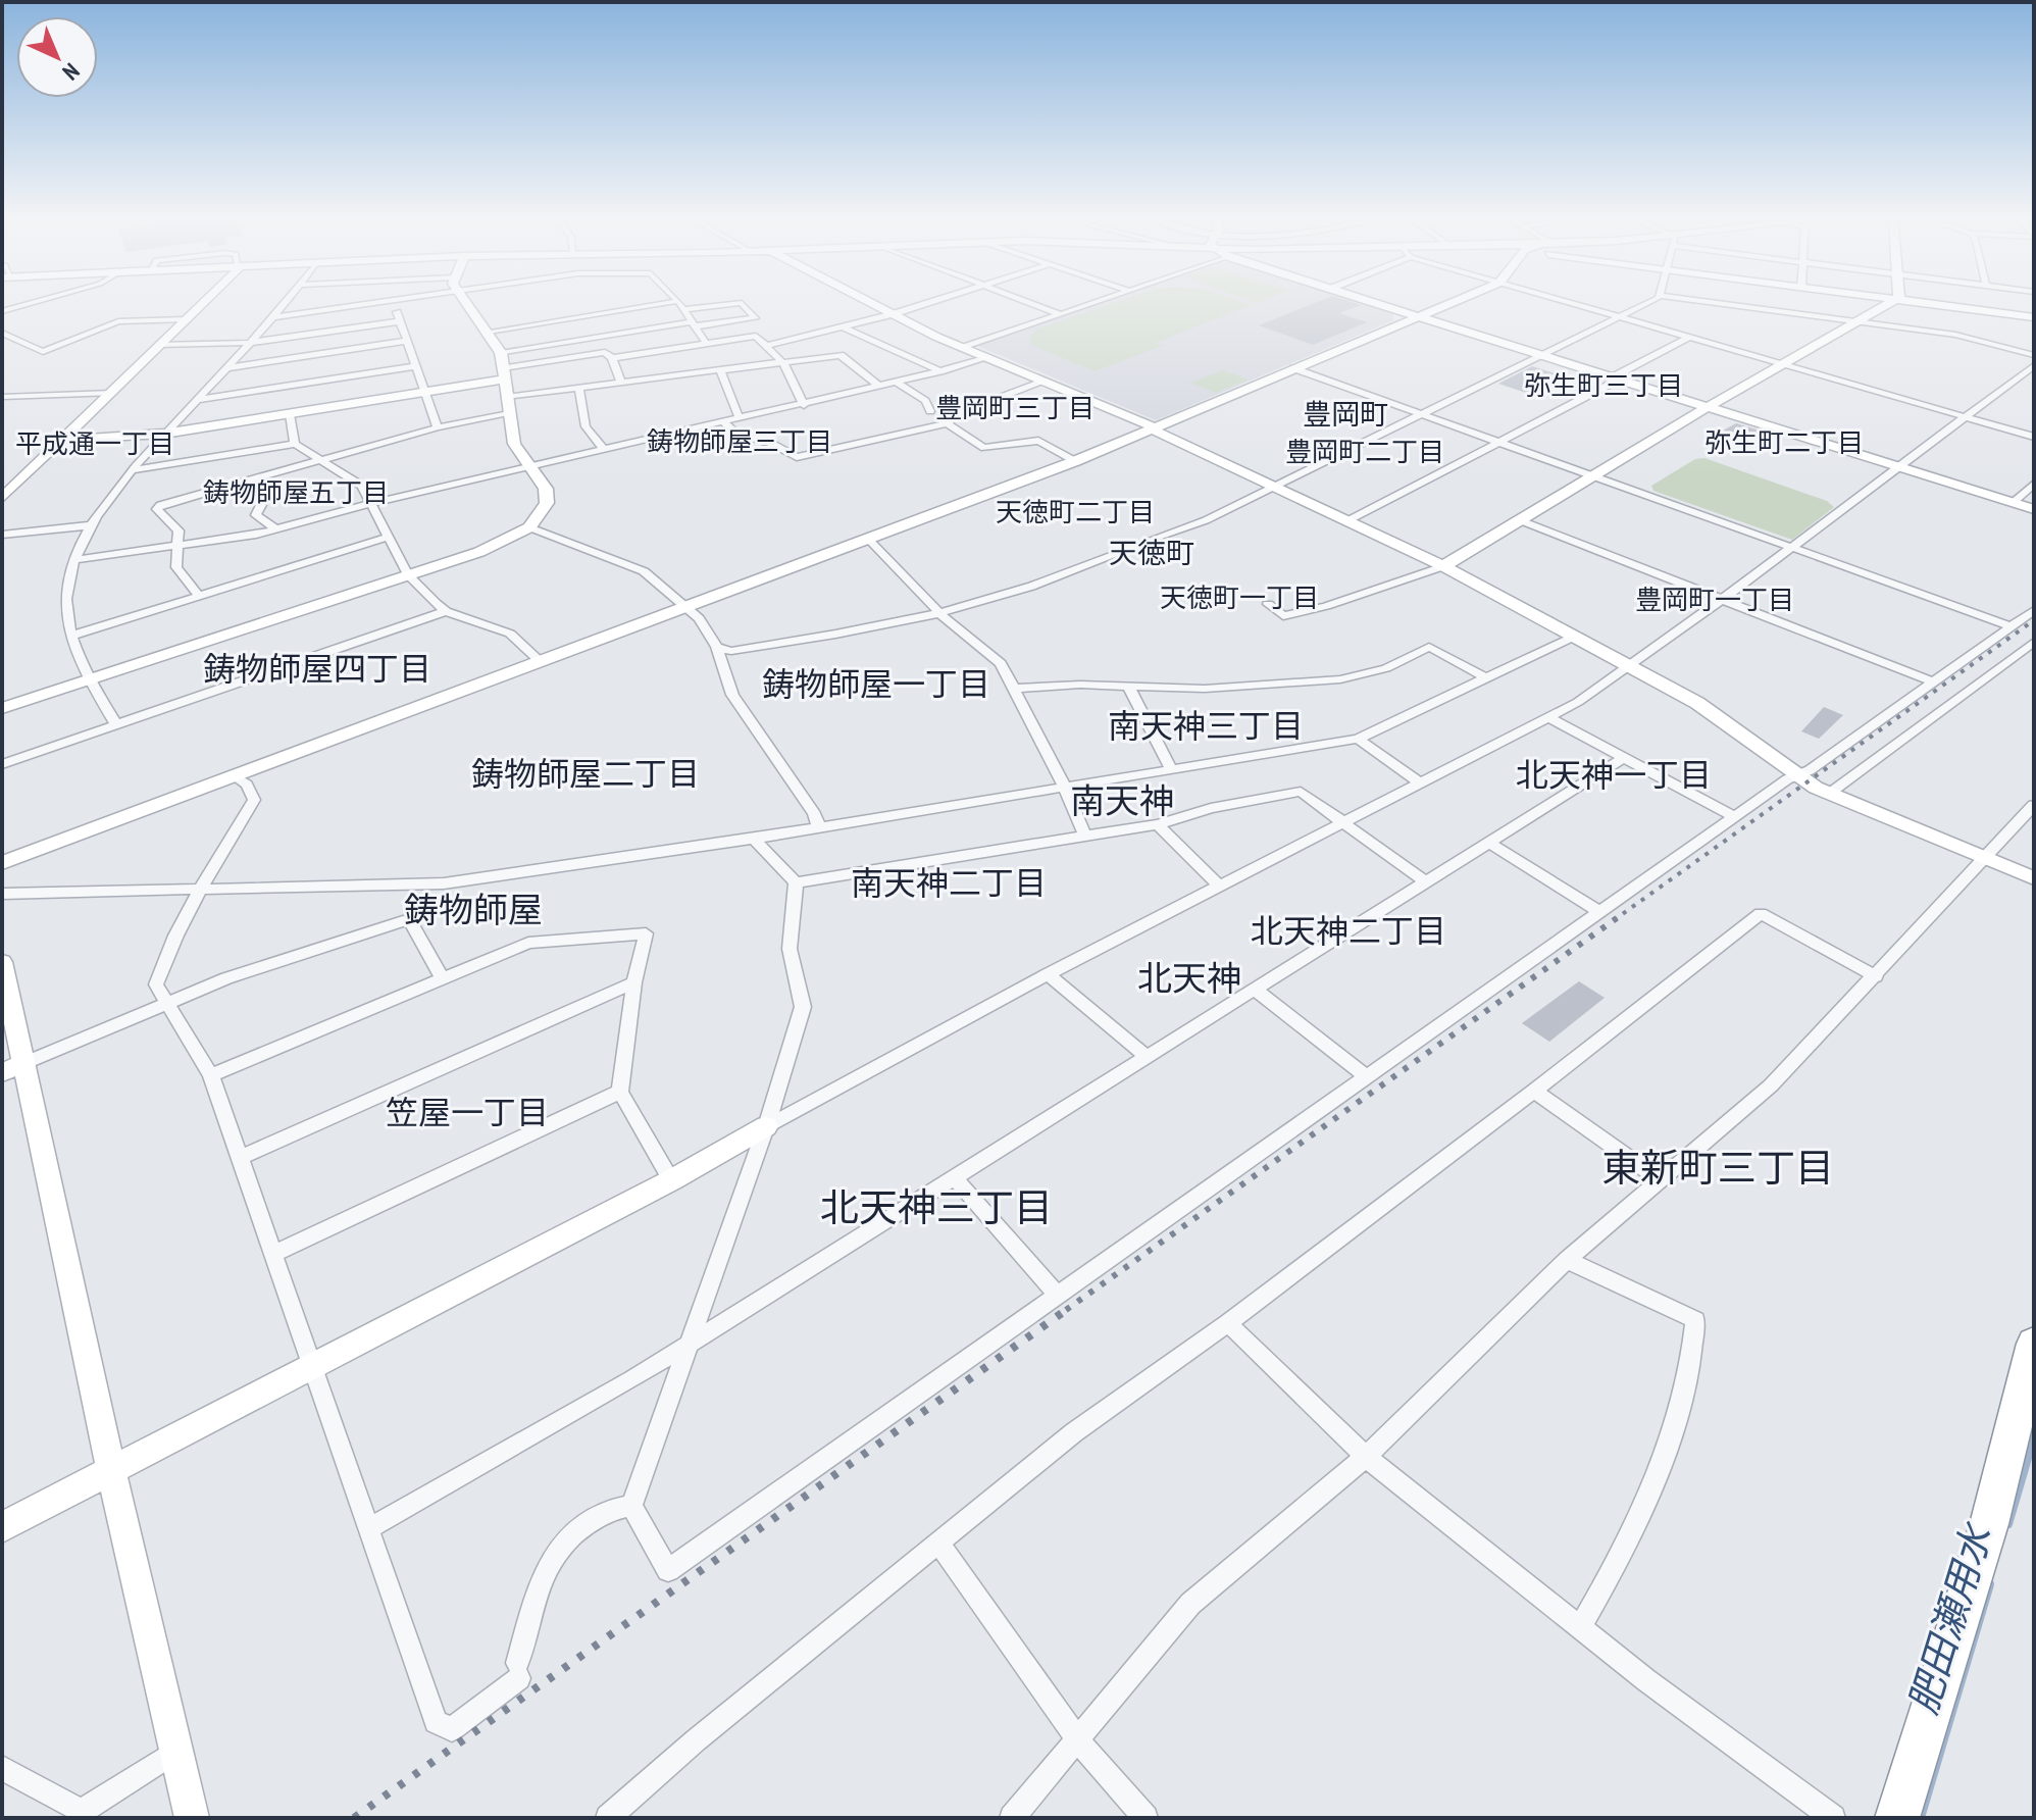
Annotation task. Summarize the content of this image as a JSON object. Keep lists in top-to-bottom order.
{
  "districts": [
    "弥生町三丁目",
    "豊岡町三丁目",
    "豊岡町",
    "鋳物師屋三丁目",
    "弥生町二丁目",
    "平成通一丁目",
    "豊岡町二丁目",
    "鋳物師屋五丁目",
    "天徳町二丁目",
    "天徳町",
    "天徳町一丁目",
    "豊岡町一丁目",
    "鋳物師屋四丁目",
    "鋳物師屋一丁目",
    "南天神三丁目",
    "鋳物師屋二丁目",
    "北天神一丁目",
    "南天神",
    "南天神二丁目",
    "鋳物師屋",
    "北天神二丁目",
    "北天神",
    "笠屋一丁目",
    "東新町三丁目",
    "北天神三丁目"
  ],
  "water": ["肥田瀬用水"],
  "north": "bottom right"
}
